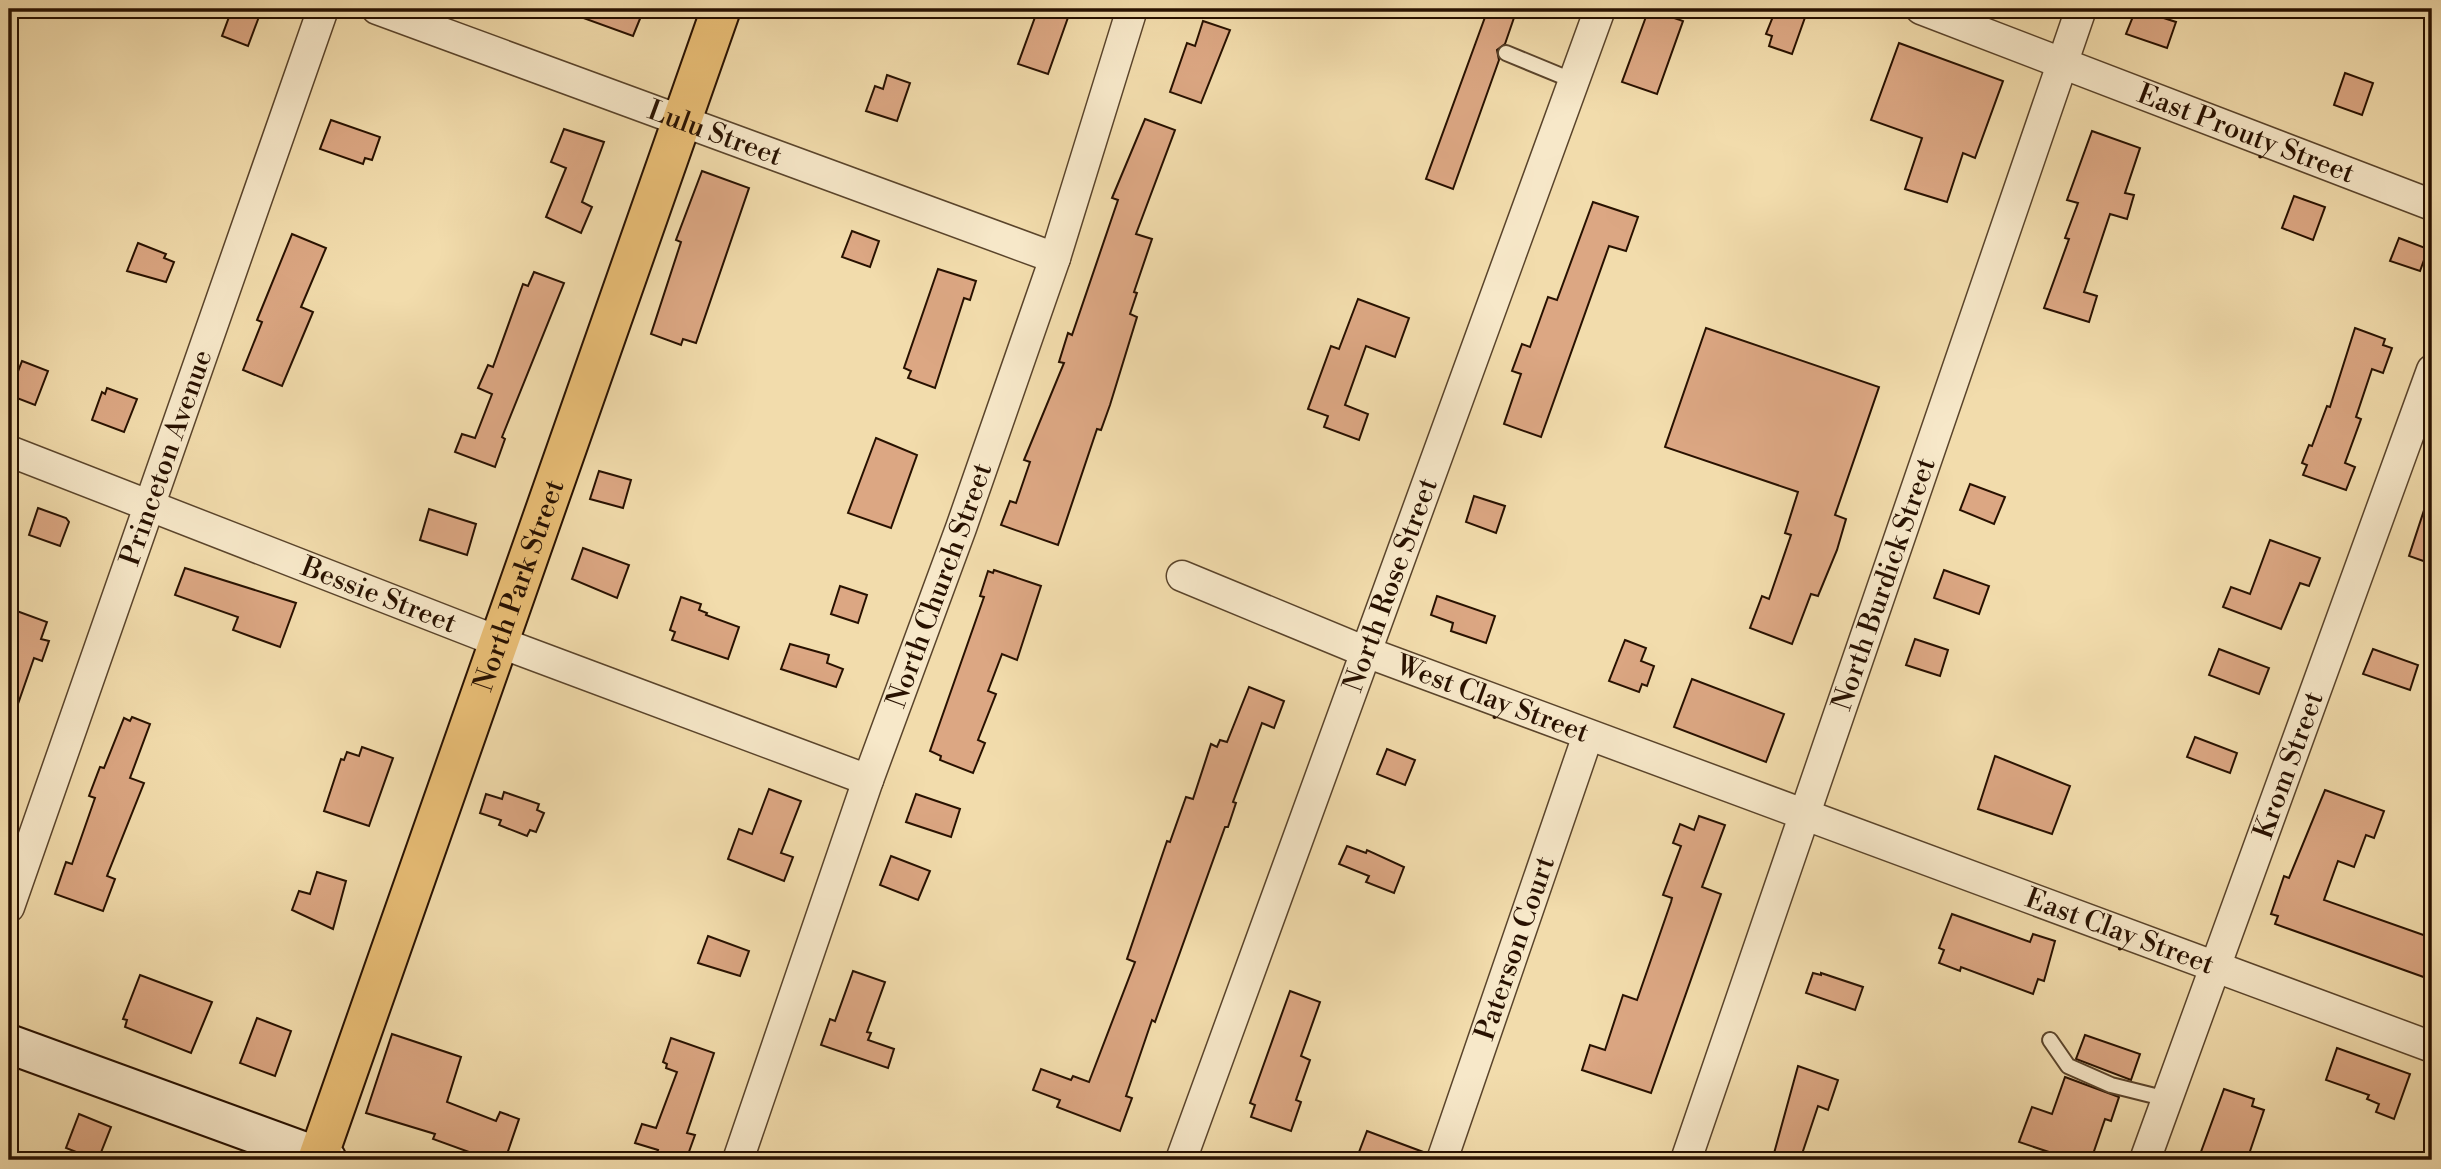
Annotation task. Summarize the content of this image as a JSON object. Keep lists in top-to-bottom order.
{
  "streets": {
    "main road": ["North Park Street"],
    "street": [
      "Lulu Street",
      "East Prouty Street",
      "Princeton Avenue",
      "North Rose Street",
      "North Burdick Street",
      "North Church Street",
      "Bessie Street",
      "West Clay Street",
      "Krom Street",
      "East Clay Street",
      "Paterson Court"
    ]
  },
  "crossings": [
    ["Lulu Street", "North Park Street"],
    ["Lulu Street", "North Church Street"],
    ["East Prouty Street", "North Burdick Street"],
    ["Princeton Avenue", "Bessie Street"],
    ["North Park Street", "Bessie Street"],
    ["North Rose Street", "West Clay Street"],
    ["North Burdick Street", "West Clay Street"],
    ["North Burdick Street", "East Clay Street"],
    ["North Church Street", "Bessie Street"],
    ["West Clay Street", "East Clay Street"],
    ["West Clay Street", "Paterson Court"],
    ["Krom Street", "East Clay Street"]
  ]
}
